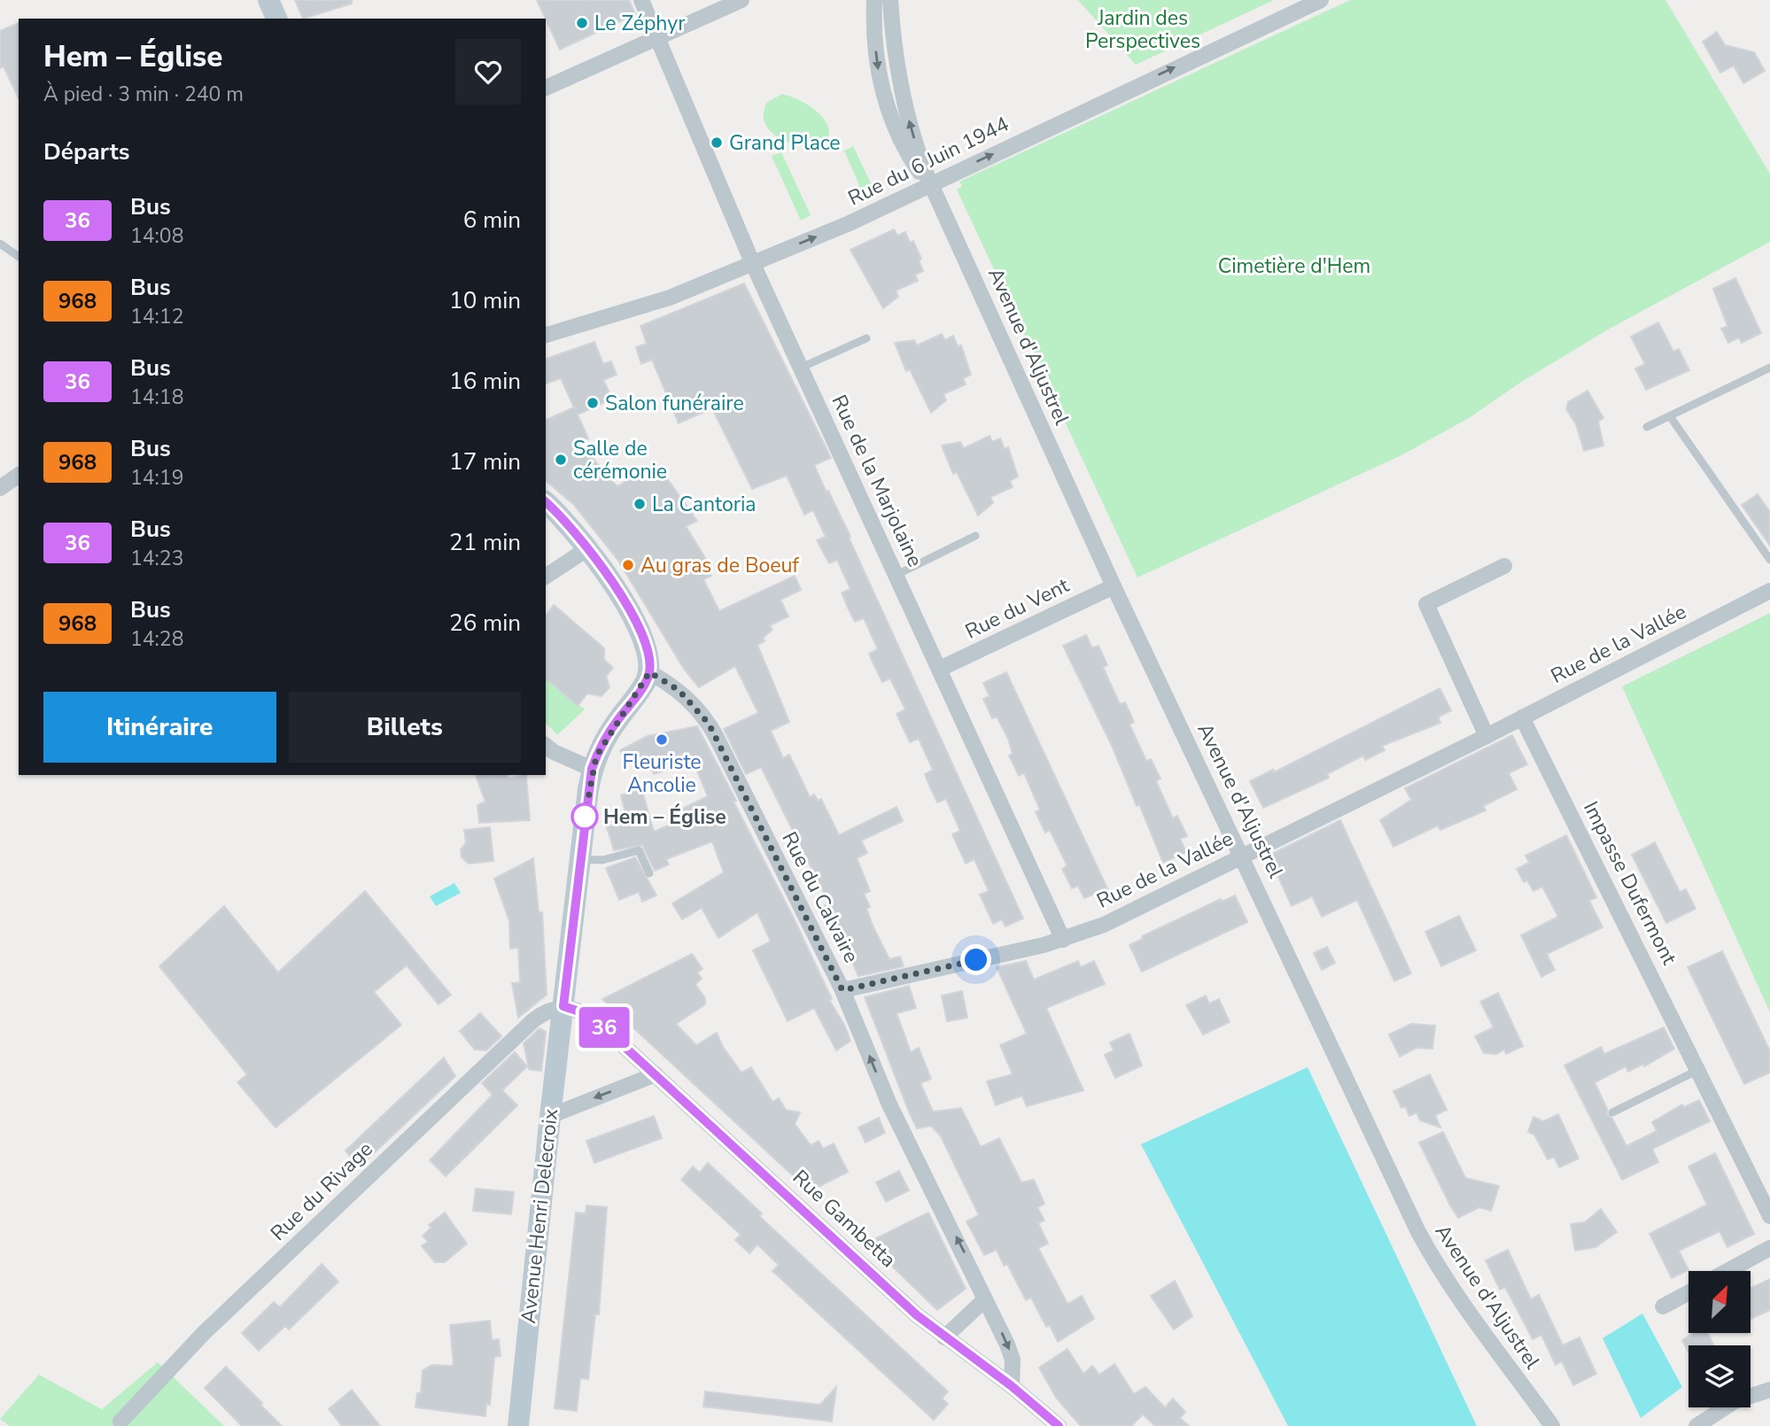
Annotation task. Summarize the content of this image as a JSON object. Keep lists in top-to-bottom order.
{
  "streets": {
    "main road": ["Avenue Henri Delecroix"],
    "street": [
      "Rue du 6 Juin 1944",
      "Avenue d'Aljustrel",
      "Rue de la Marjolaine",
      "Rue du Vent",
      "Rue de la Vallée",
      "Impasse Dufermont",
      "Rue du Calvaire",
      "Rue du Rivage",
      "Rue Gambetta"
    ]
  },
  "crossings": [
    ["Rue du 6 Juin 1944", "Avenue d'Aljustrel"],
    ["Rue du 6 Juin 1944", "Rue de la Marjolaine"],
    ["Avenue d'Aljustrel", "Rue du Vent"],
    ["Avenue d'Aljustrel", "Rue de la Vallée"],
    ["Rue de la Marjolaine", "Rue du Vent"],
    ["Rue de la Marjolaine", "Rue de la Vallée"],
    ["Rue de la Vallée", "Impasse Dufermont"],
    ["Rue de la Vallée", "Rue du Calvaire"],
    ["Rue du Calvaire", "Avenue Henri Delecroix"],
    ["Rue du Calvaire", "Rue Gambetta"],
    ["Rue du Rivage", "Avenue Henri Delecroix"],
    ["Rue du Rivage", "Rue Gambetta"],
    ["Avenue Henri Delecroix", "Rue Gambetta"]
  ],
  "one_way": ["Rue du 6 Juin 1944"],
  "parks": ["Jardin des Perspectives", "Cimetière d'Hem"],
  "places": [
    "Le Zéphyr",
    "Grand Place",
    "Salon funéraire",
    "Salle de cérémonie",
    "La Cantoria",
    "Au gras de Boeuf",
    "Fleuriste Ancolie",
    "Hem – Église"
  ],
  "lines": ["bus line 36"],
  "north": "top right",
  "page": {
    "on_map": "36",
    "heading": [
      ["Hem – Église", "À pied · 3 min · 240 m"],
      "Départs"
    ],
    "list": [
      {
        "mark": "36",
        "name": "Bus",
        "note": "14:08",
        "value": "6 min"
      },
      {
        "mark": "968",
        "name": "Bus",
        "note": "14:12",
        "value": "10 min"
      },
      {
        "mark": "36",
        "name": "Bus",
        "note": "14:18",
        "value": "16 min"
      },
      {
        "mark": "968",
        "name": "Bus",
        "note": "14:19",
        "value": "17 min"
      },
      {
        "mark": "36",
        "name": "Bus",
        "note": "14:23",
        "value": "21 min"
      },
      {
        "mark": "968",
        "name": "Bus",
        "note": "14:28",
        "value": "26 min"
      }
    ],
    "buttons": ["Itinéraire", "Billets"]
  }
}
